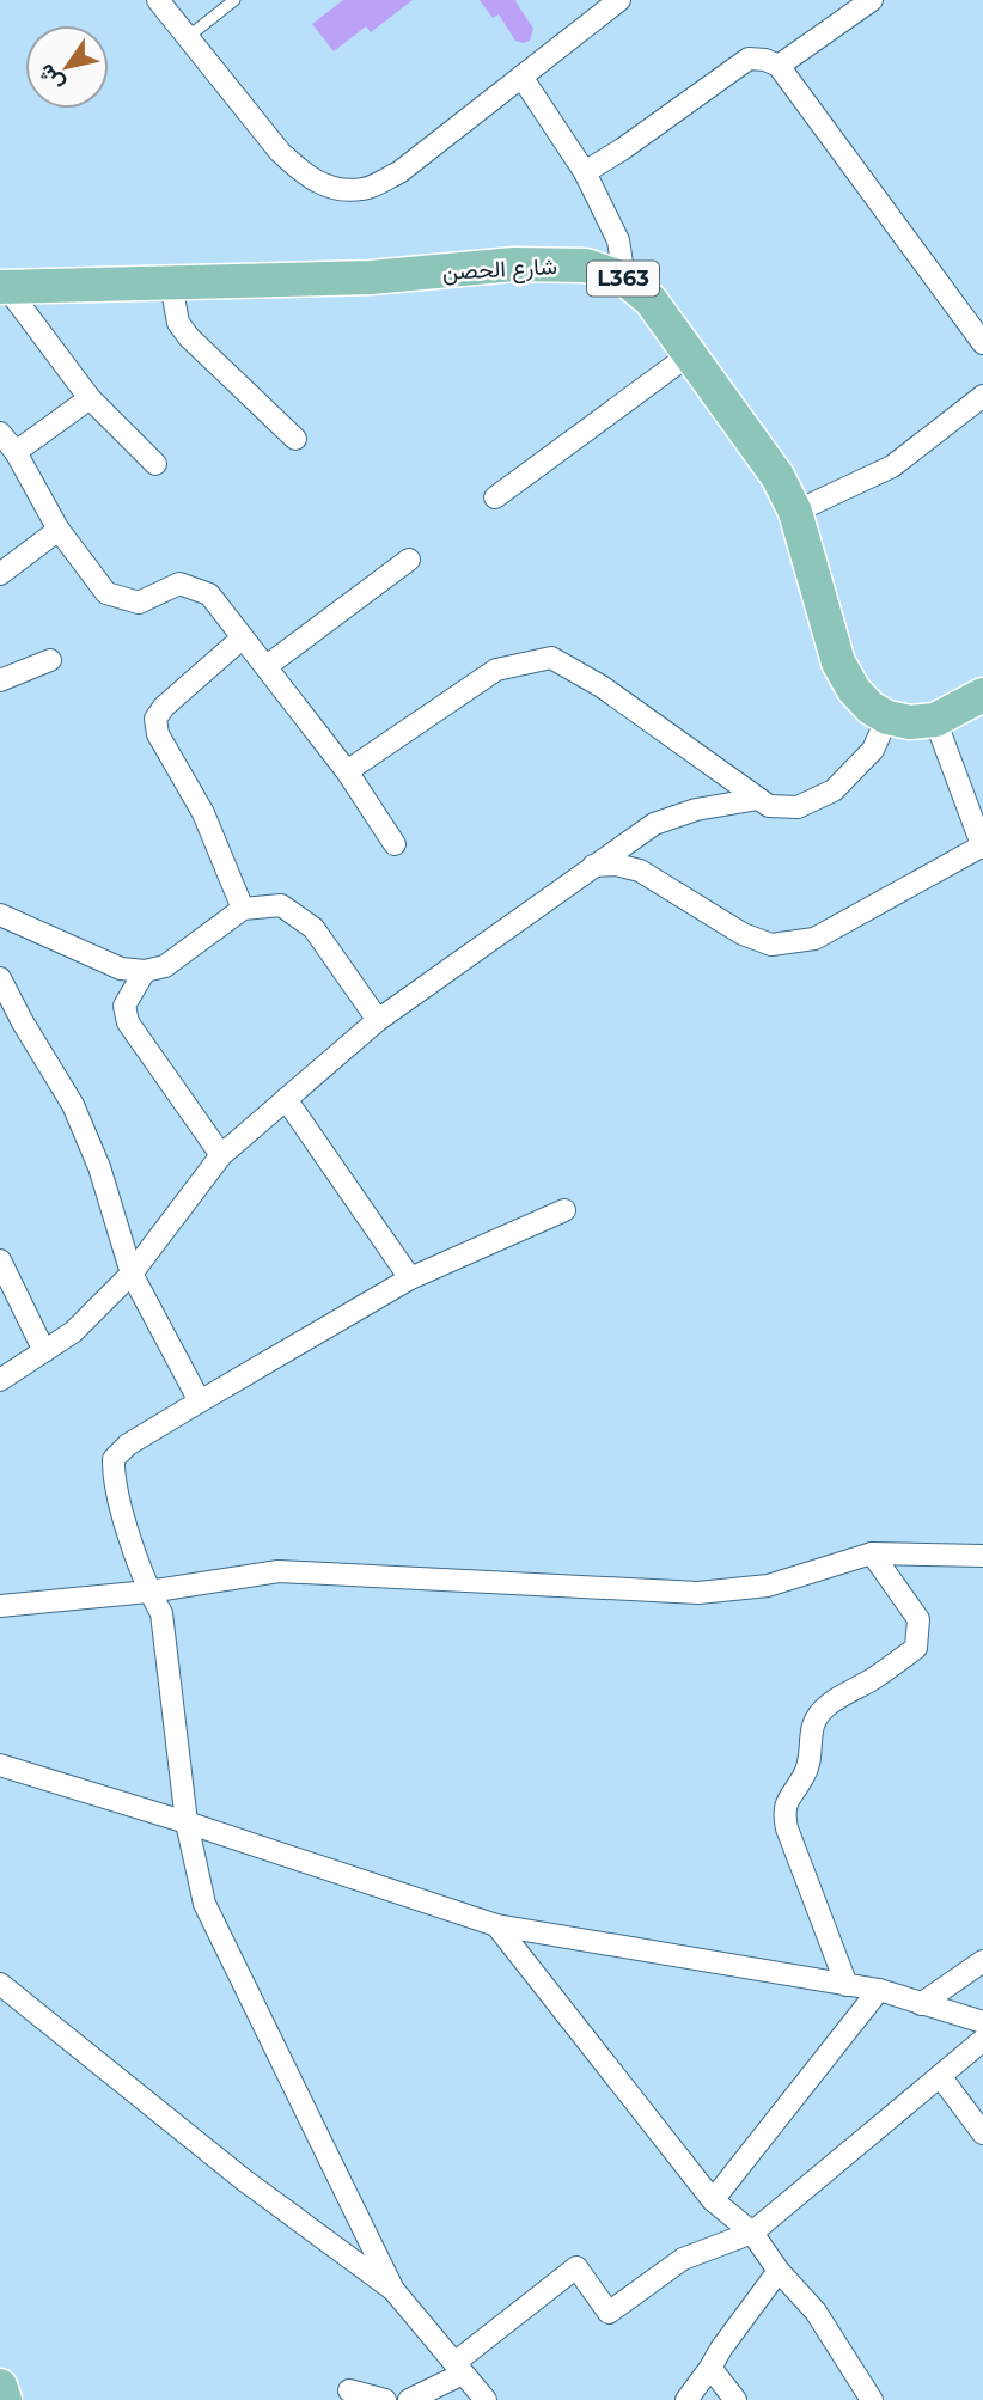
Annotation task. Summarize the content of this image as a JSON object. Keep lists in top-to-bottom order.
{
  "streets": {
    "main road": ["شارع الحصن", "L363"]
  },
  "north": "bottom left"
}
